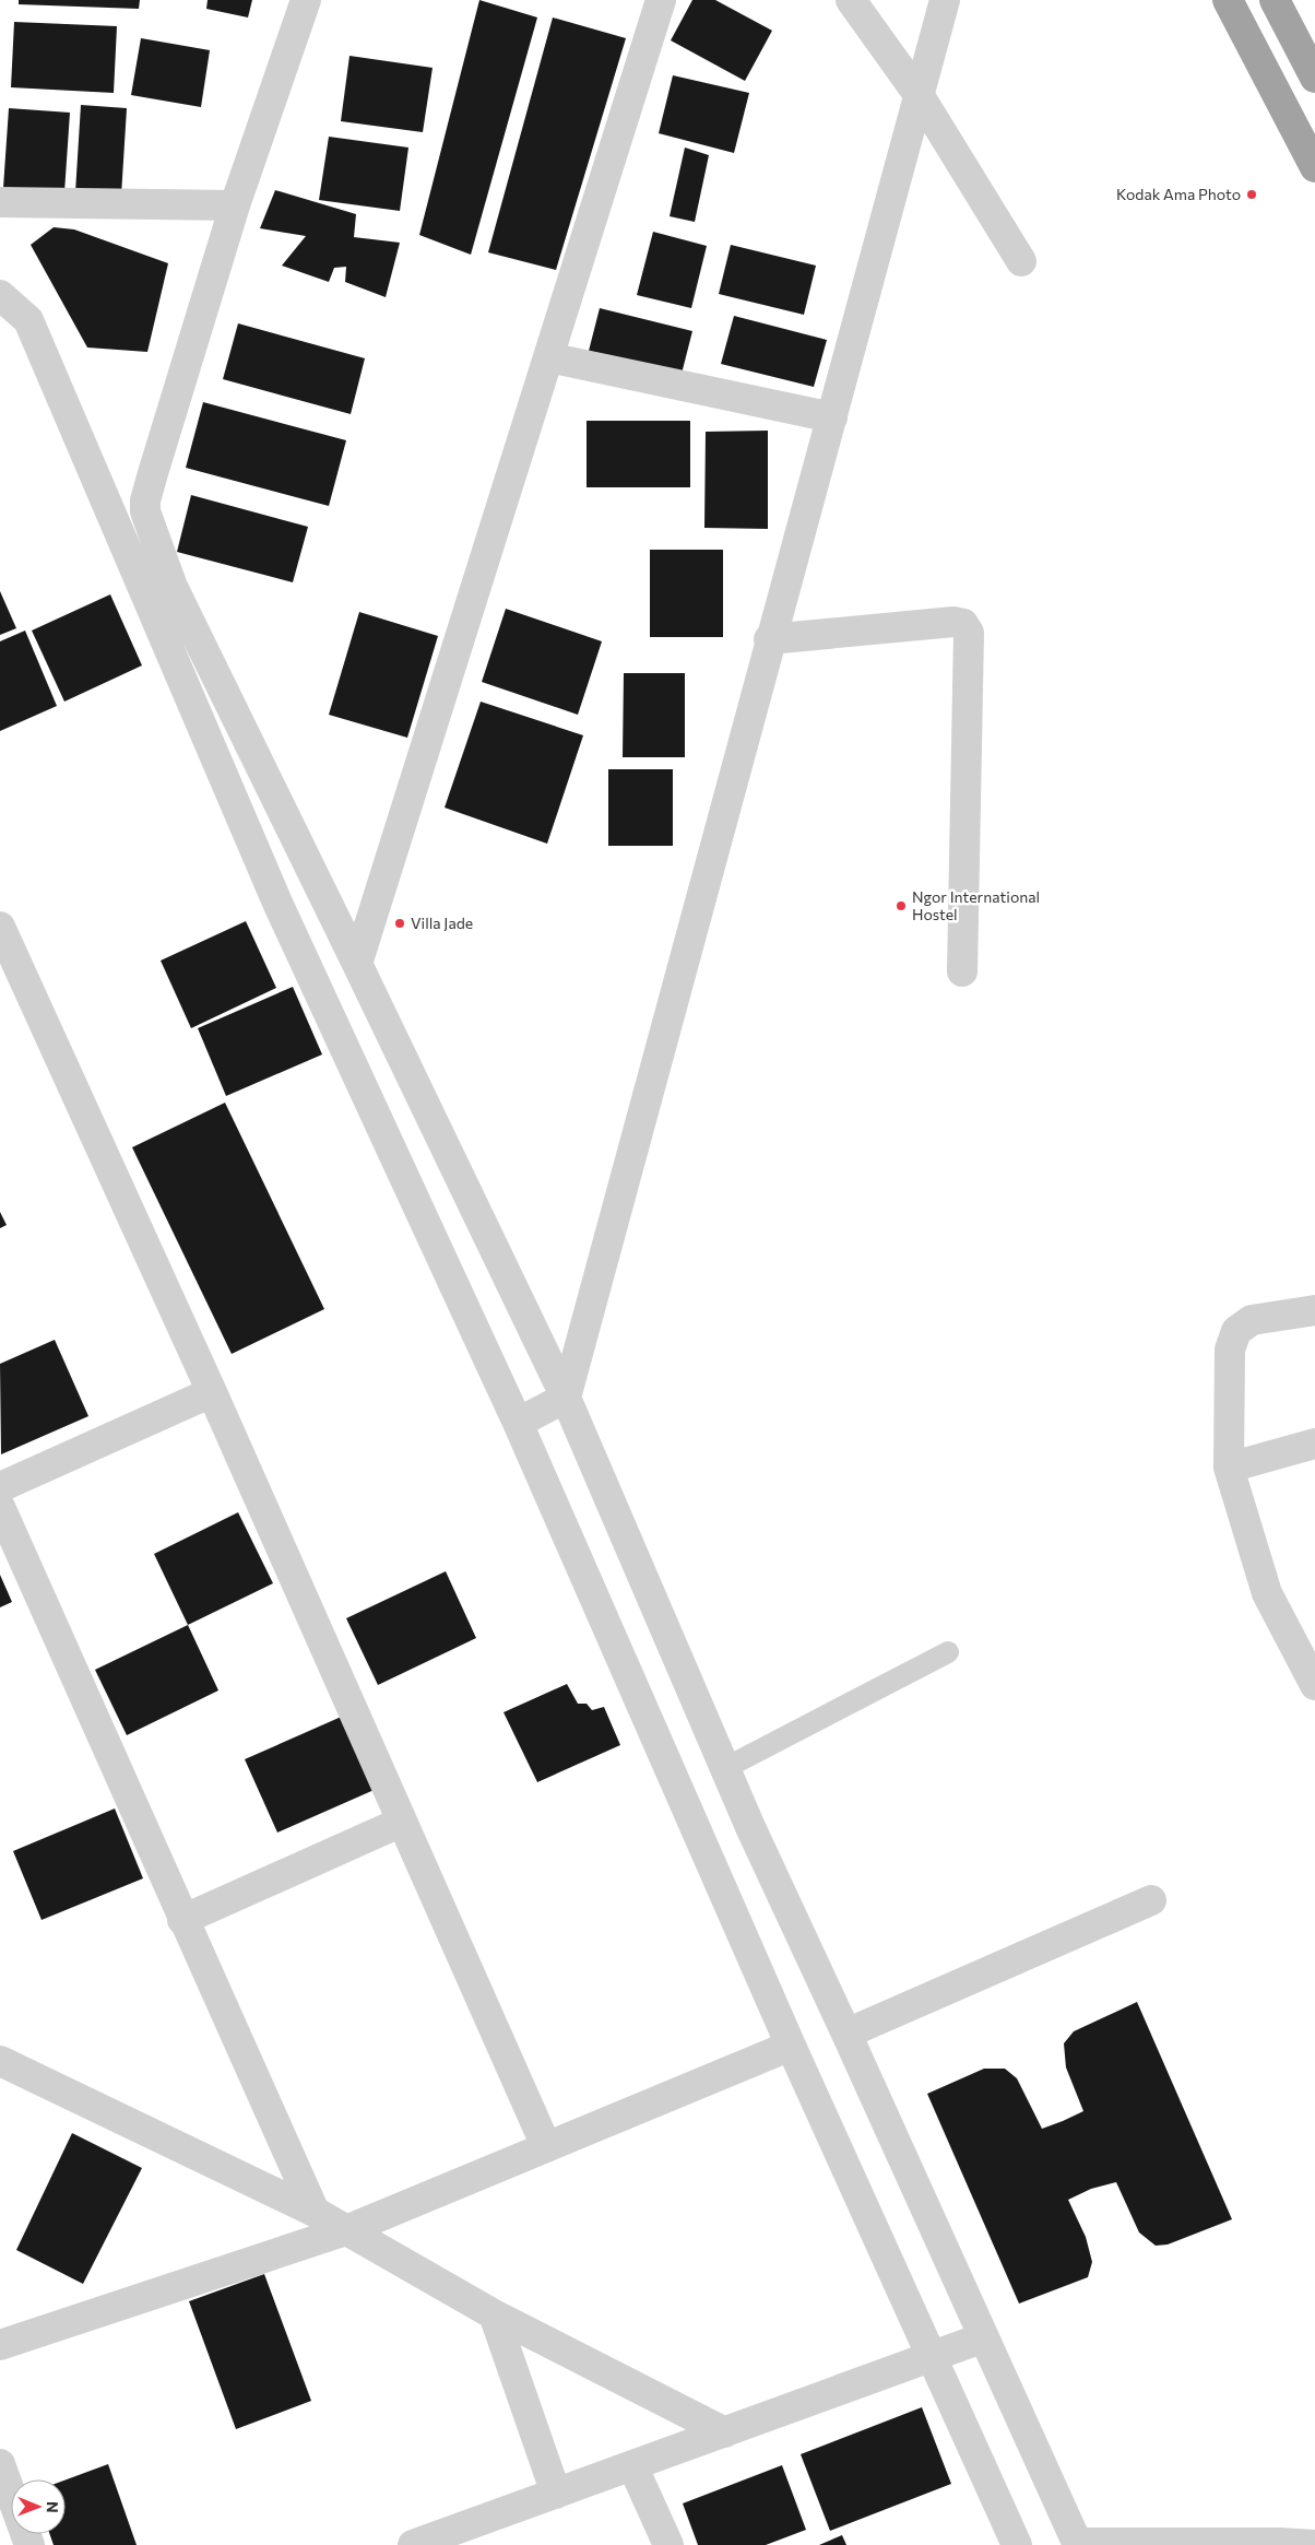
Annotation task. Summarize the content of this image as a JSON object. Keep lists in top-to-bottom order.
{
  "places": ["Kodak Ama Photo", "Ngor International Hostel", "Villa Jade"],
  "north": "right"
}
